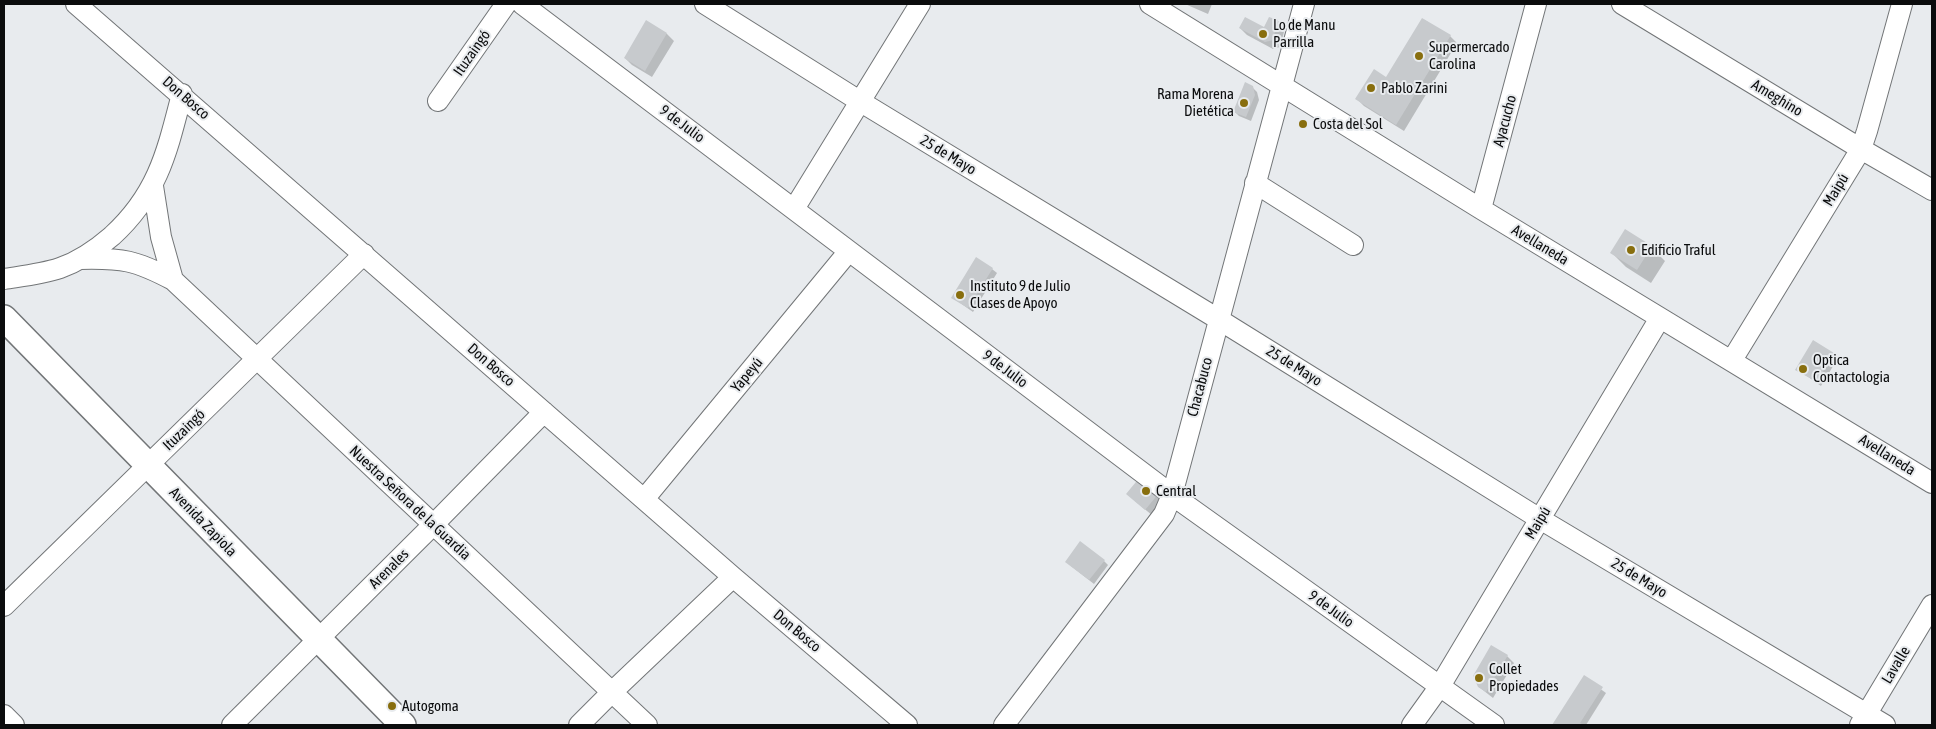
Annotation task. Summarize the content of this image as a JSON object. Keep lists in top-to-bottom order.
{
  "streets": {
    "main road": ["Avenida Zapiola"],
    "street": [
      "Ituzaingó",
      "Don Bosco",
      "Ameghino",
      "Ayacucho",
      "9 de Julio",
      "25 de Mayo",
      "Maipú",
      "Avellaneda",
      "Yapeyú",
      "Chacabuco",
      "Nuestra Señora de la Guardia",
      "Arenales",
      "Lavalle"
    ]
  },
  "crossings": [
    ["Ituzaingó", "Don Bosco"],
    ["Ituzaingó", "Nuestra Señora de la Guardia"],
    ["Ituzaingó", "Avenida Zapiola"],
    ["Don Bosco", "Yapeyú"],
    ["Don Bosco", "Arenales"],
    ["Ameghino", "Maipú"],
    ["Ayacucho", "Avellaneda"],
    ["9 de Julio", "Maipú"],
    ["9 de Julio", "Yapeyú"],
    ["9 de Julio", "Chacabuco"],
    ["25 de Mayo", "Maipú"],
    ["25 de Mayo", "Chacabuco"],
    ["25 de Mayo", "Lavalle"],
    ["Maipú", "Avellaneda"],
    ["Avellaneda", "Chacabuco"],
    ["Nuestra Señora de la Guardia", "Arenales"],
    ["Avenida Zapiola", "Arenales"]
  ],
  "places": [
    "Lo de Manu Parrilla",
    "Supermercado Carolina",
    "Pablo Zarini",
    "Rama Morena Dietética",
    "Costa del Sol",
    "Edificio Traful",
    "Instituto 9 de Julio Clases de Apoyo",
    "Optica Contactologia",
    "Central",
    "Collet Propiedades",
    "Autogoma"
  ]
}
